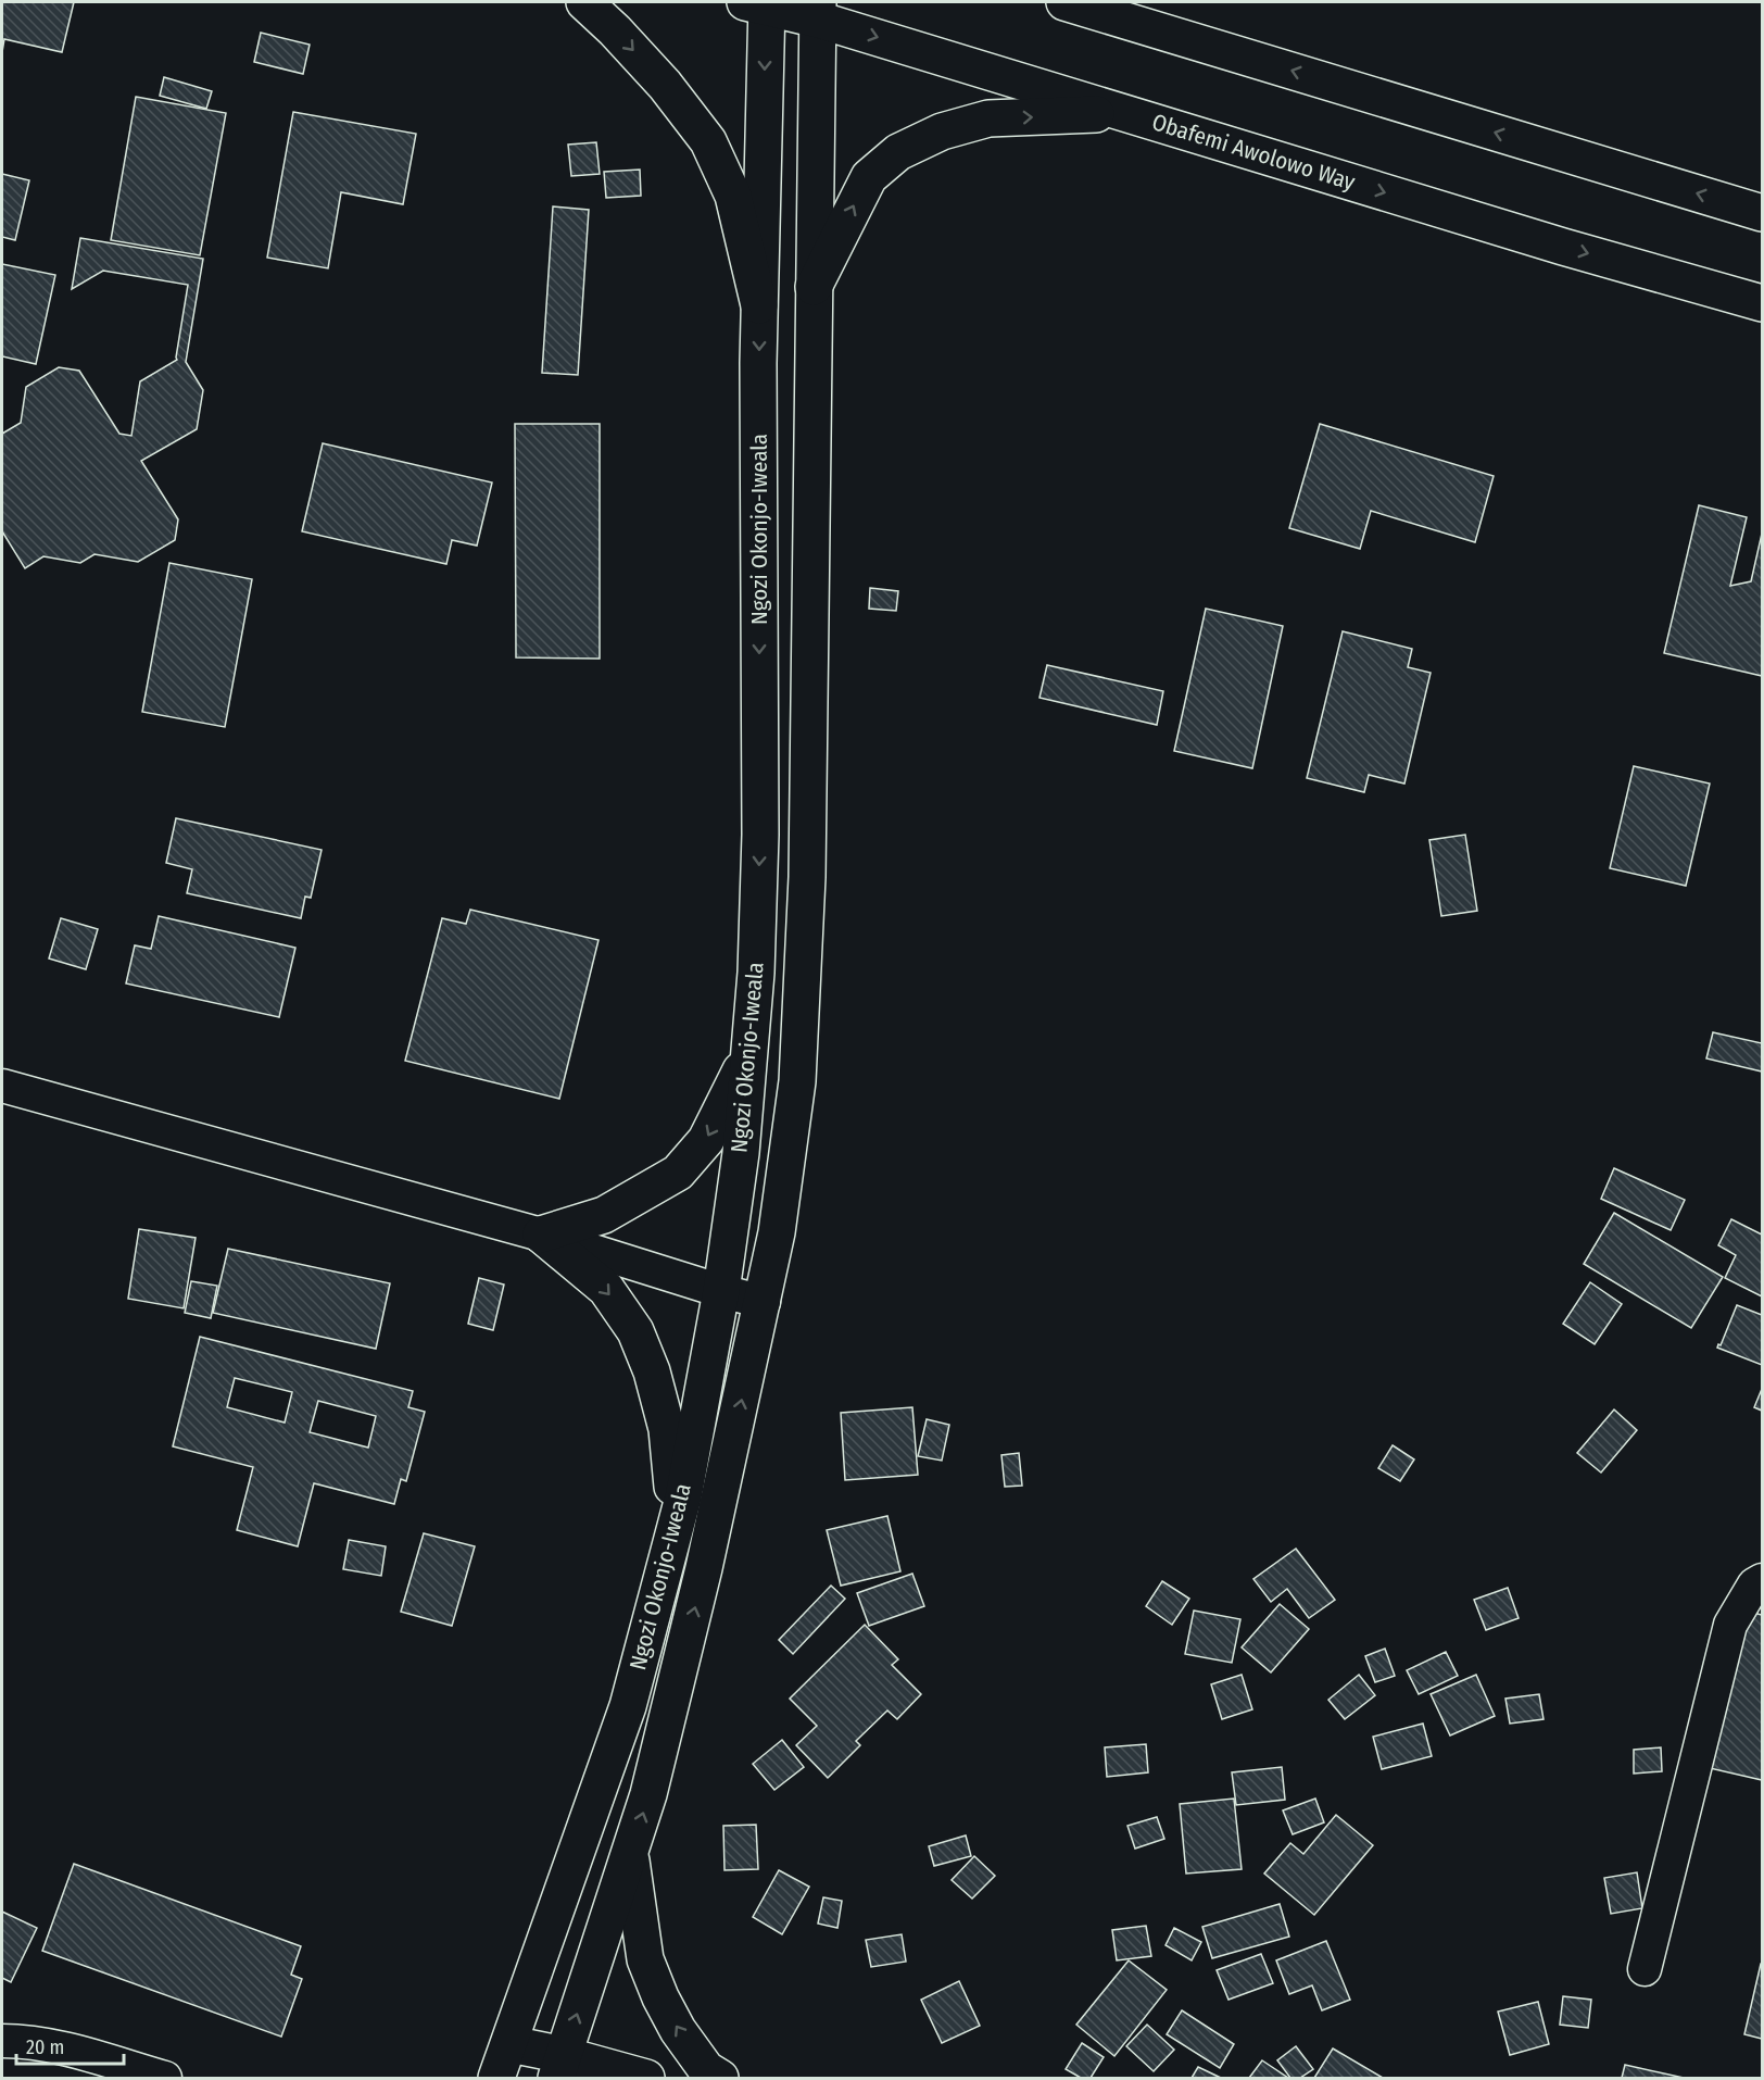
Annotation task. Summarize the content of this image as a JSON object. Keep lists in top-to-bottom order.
{
  "streets": {
    "street": ["Obafemi Awolowo Way", "Ngozi Okonjo-Iweala"]
  },
  "crossings": [
    ["Obafemi Awolowo Way", "Ngozi Okonjo-Iweala"]
  ],
  "scale_bar": "20 m"
}
